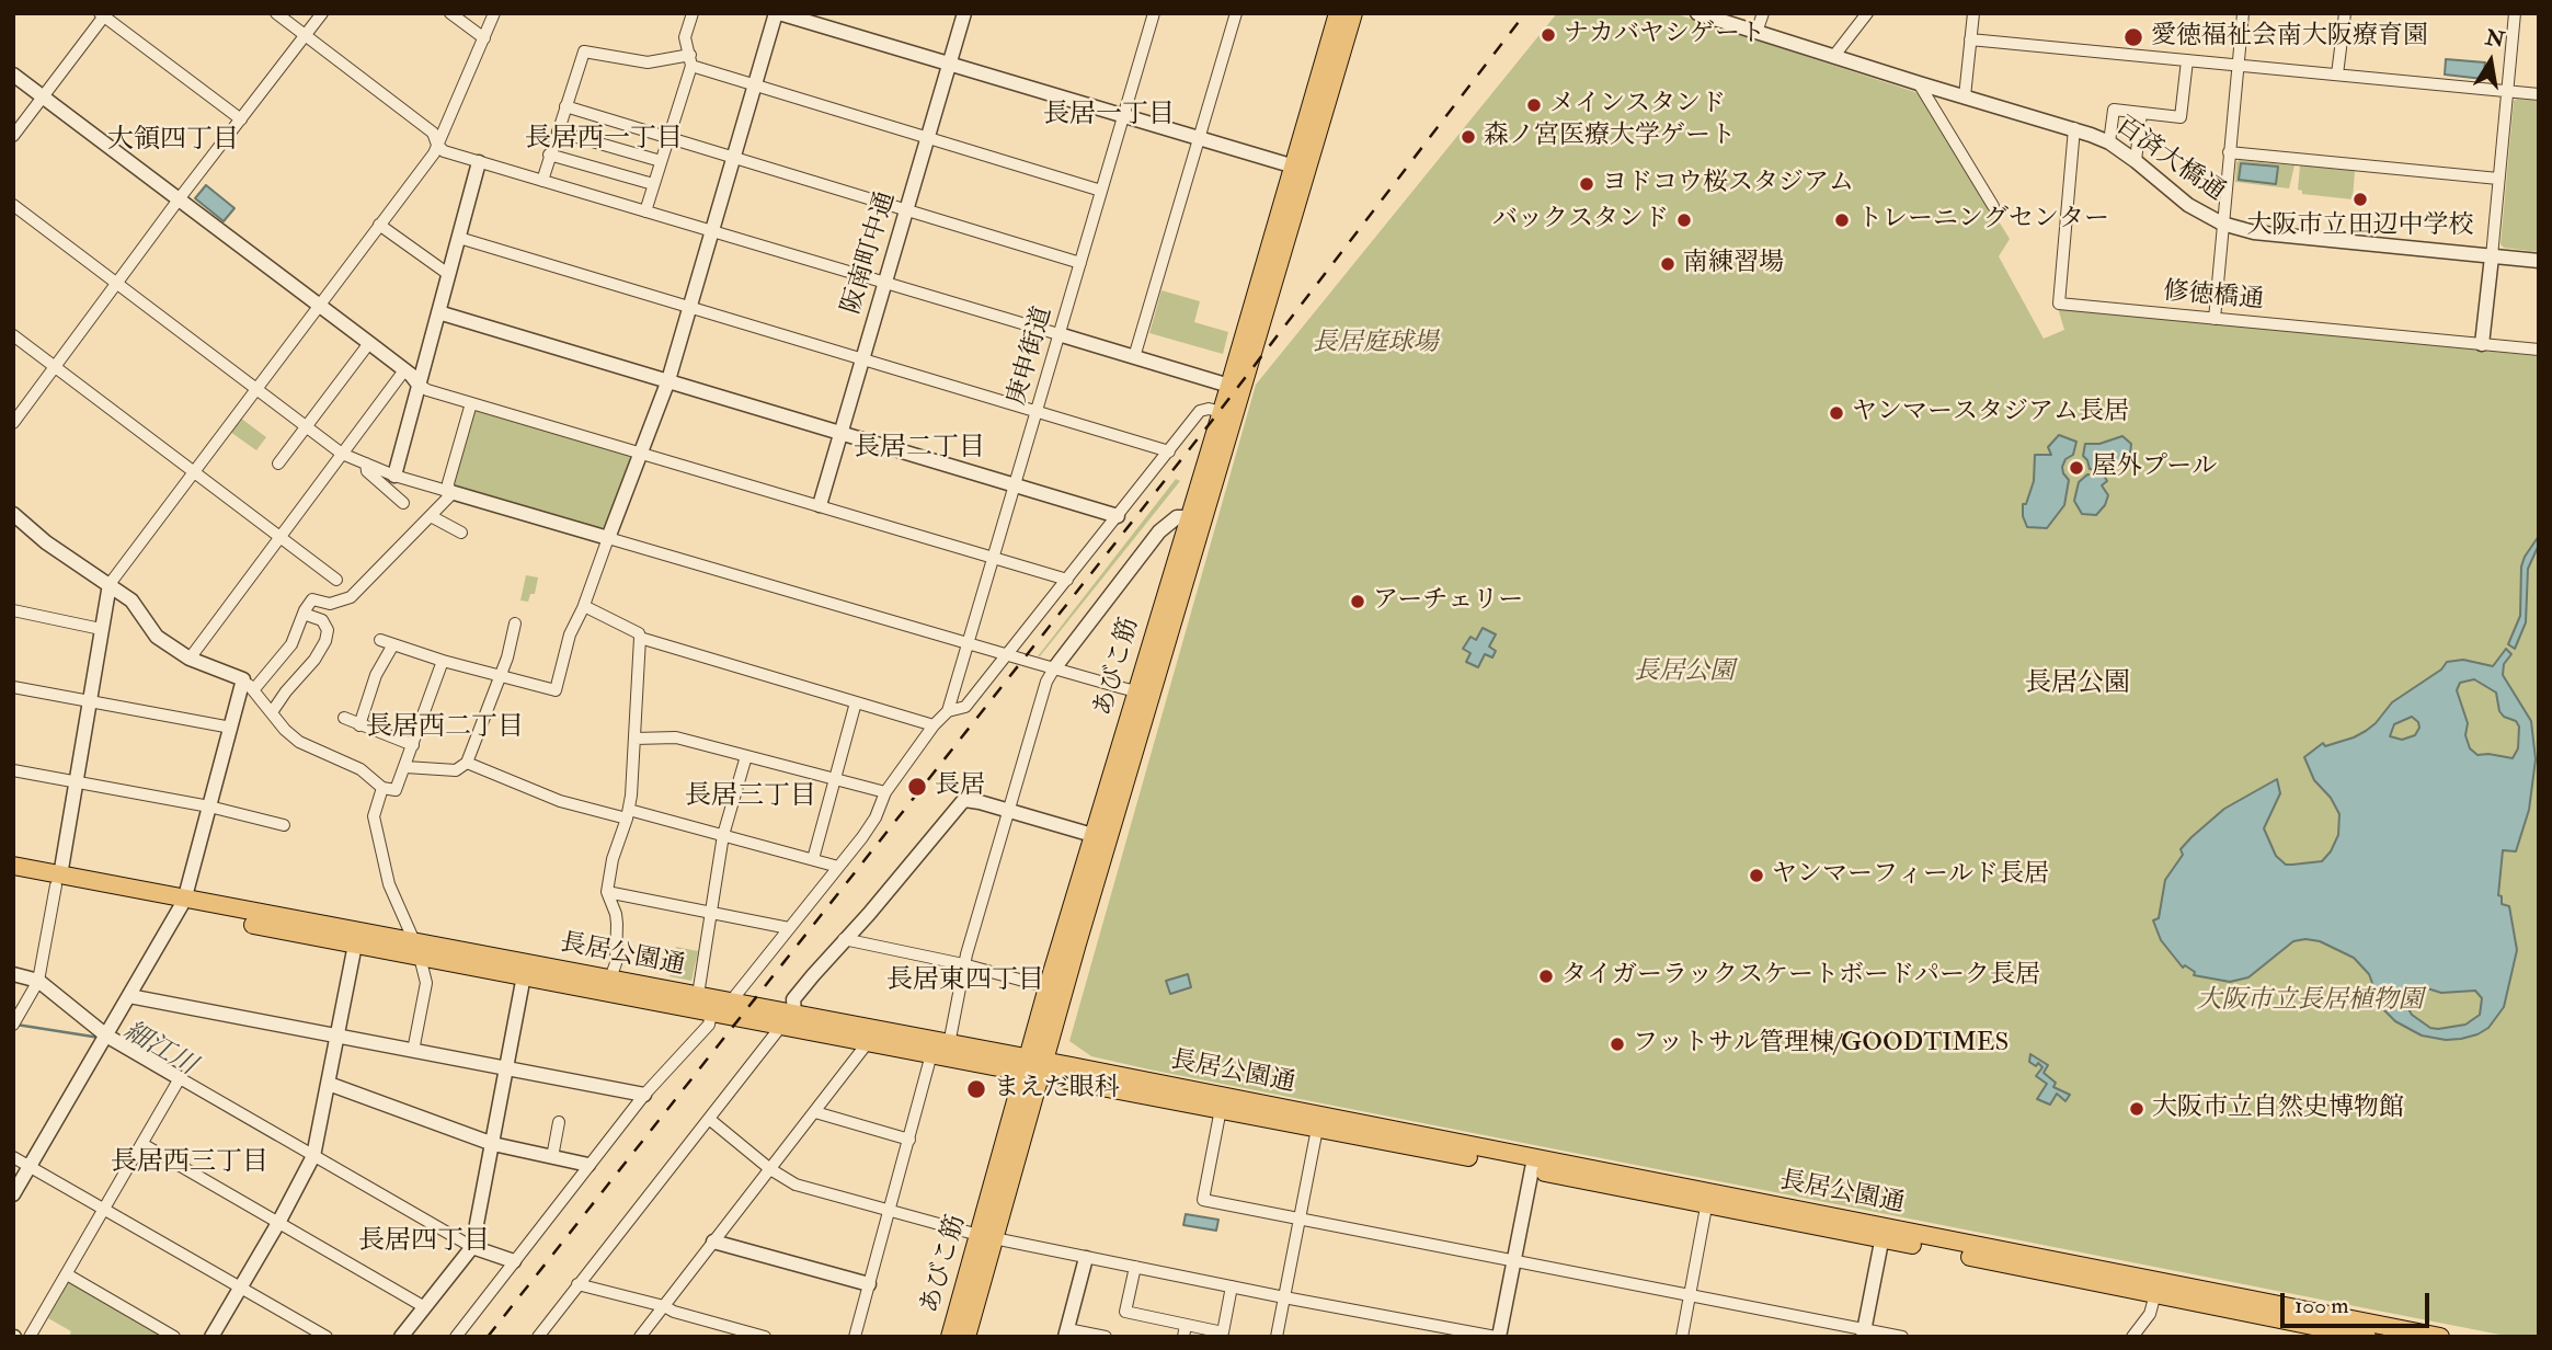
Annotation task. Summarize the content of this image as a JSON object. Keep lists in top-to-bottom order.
{
  "streets": {
    "main road": ["あびこ筋", "長居公園通"],
    "street": [
      "百済大橋通",
      "阪南町中通",
      "修徳橋通",
      "庚申街道"
    ]
  },
  "crossings": [
    ["百済大橋通", "修徳橋通"],
    ["あびこ筋", "長居公園通"]
  ],
  "districts": [
    "長居一丁目",
    "長居西一丁目",
    "大領四丁目",
    "長居二丁目",
    "長居公園",
    "長居西二丁目",
    "長居三丁目",
    "長居東四丁目",
    "長居西三丁目",
    "長居四丁目"
  ],
  "water": ["細江川"],
  "parks": ["長居庭球場", "長居公園", "大阪市立長居植物園"],
  "places": [
    "ナカバヤシゲート",
    "愛徳福祉会南大阪療育園",
    "メインスタンド",
    "森ノ宮医療大学ゲート",
    "ヨドコウ桜スタジアム",
    "大阪市立田辺中学校",
    "バックスタンド",
    "トレーニングセンター",
    "南練習場",
    "ヤンマースタジアム長居",
    "屋外プール",
    "アーチェリー",
    "長居",
    "ヤンマーフィールド長居",
    "タイガーラックスケートボードパーク長居",
    "フットサル管理棟/GOODTIMES",
    "まえだ眼科",
    "大阪市立自然史博物館"
  ],
  "scale_bar": "100 m",
  "north": "top"
}
